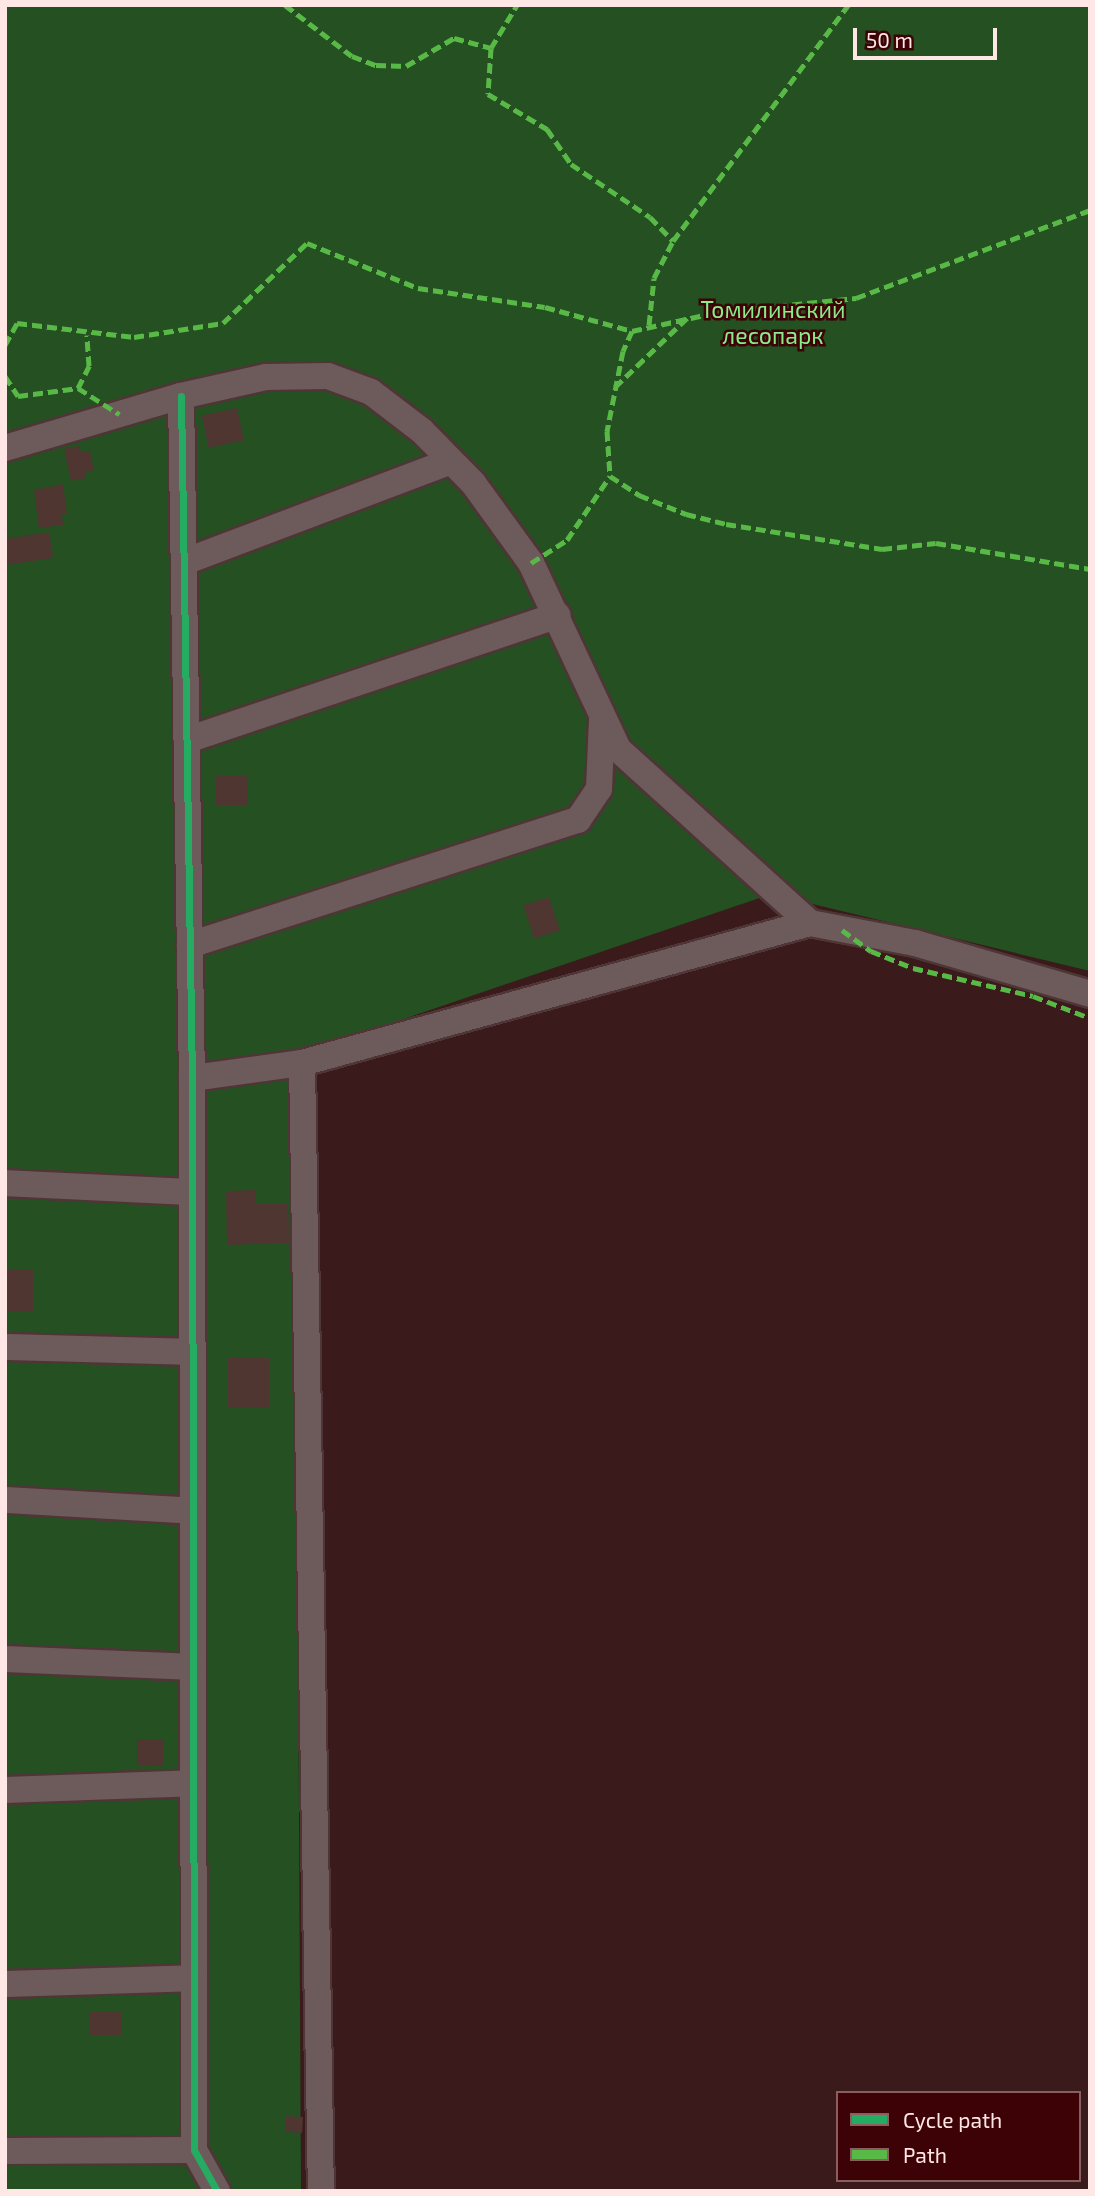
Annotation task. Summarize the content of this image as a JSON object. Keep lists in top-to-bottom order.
{
  "parks": ["Томилинский лесопарк"],
  "legend": ["Cycle path", "Path"],
  "scale_bar": "50 m"
}
